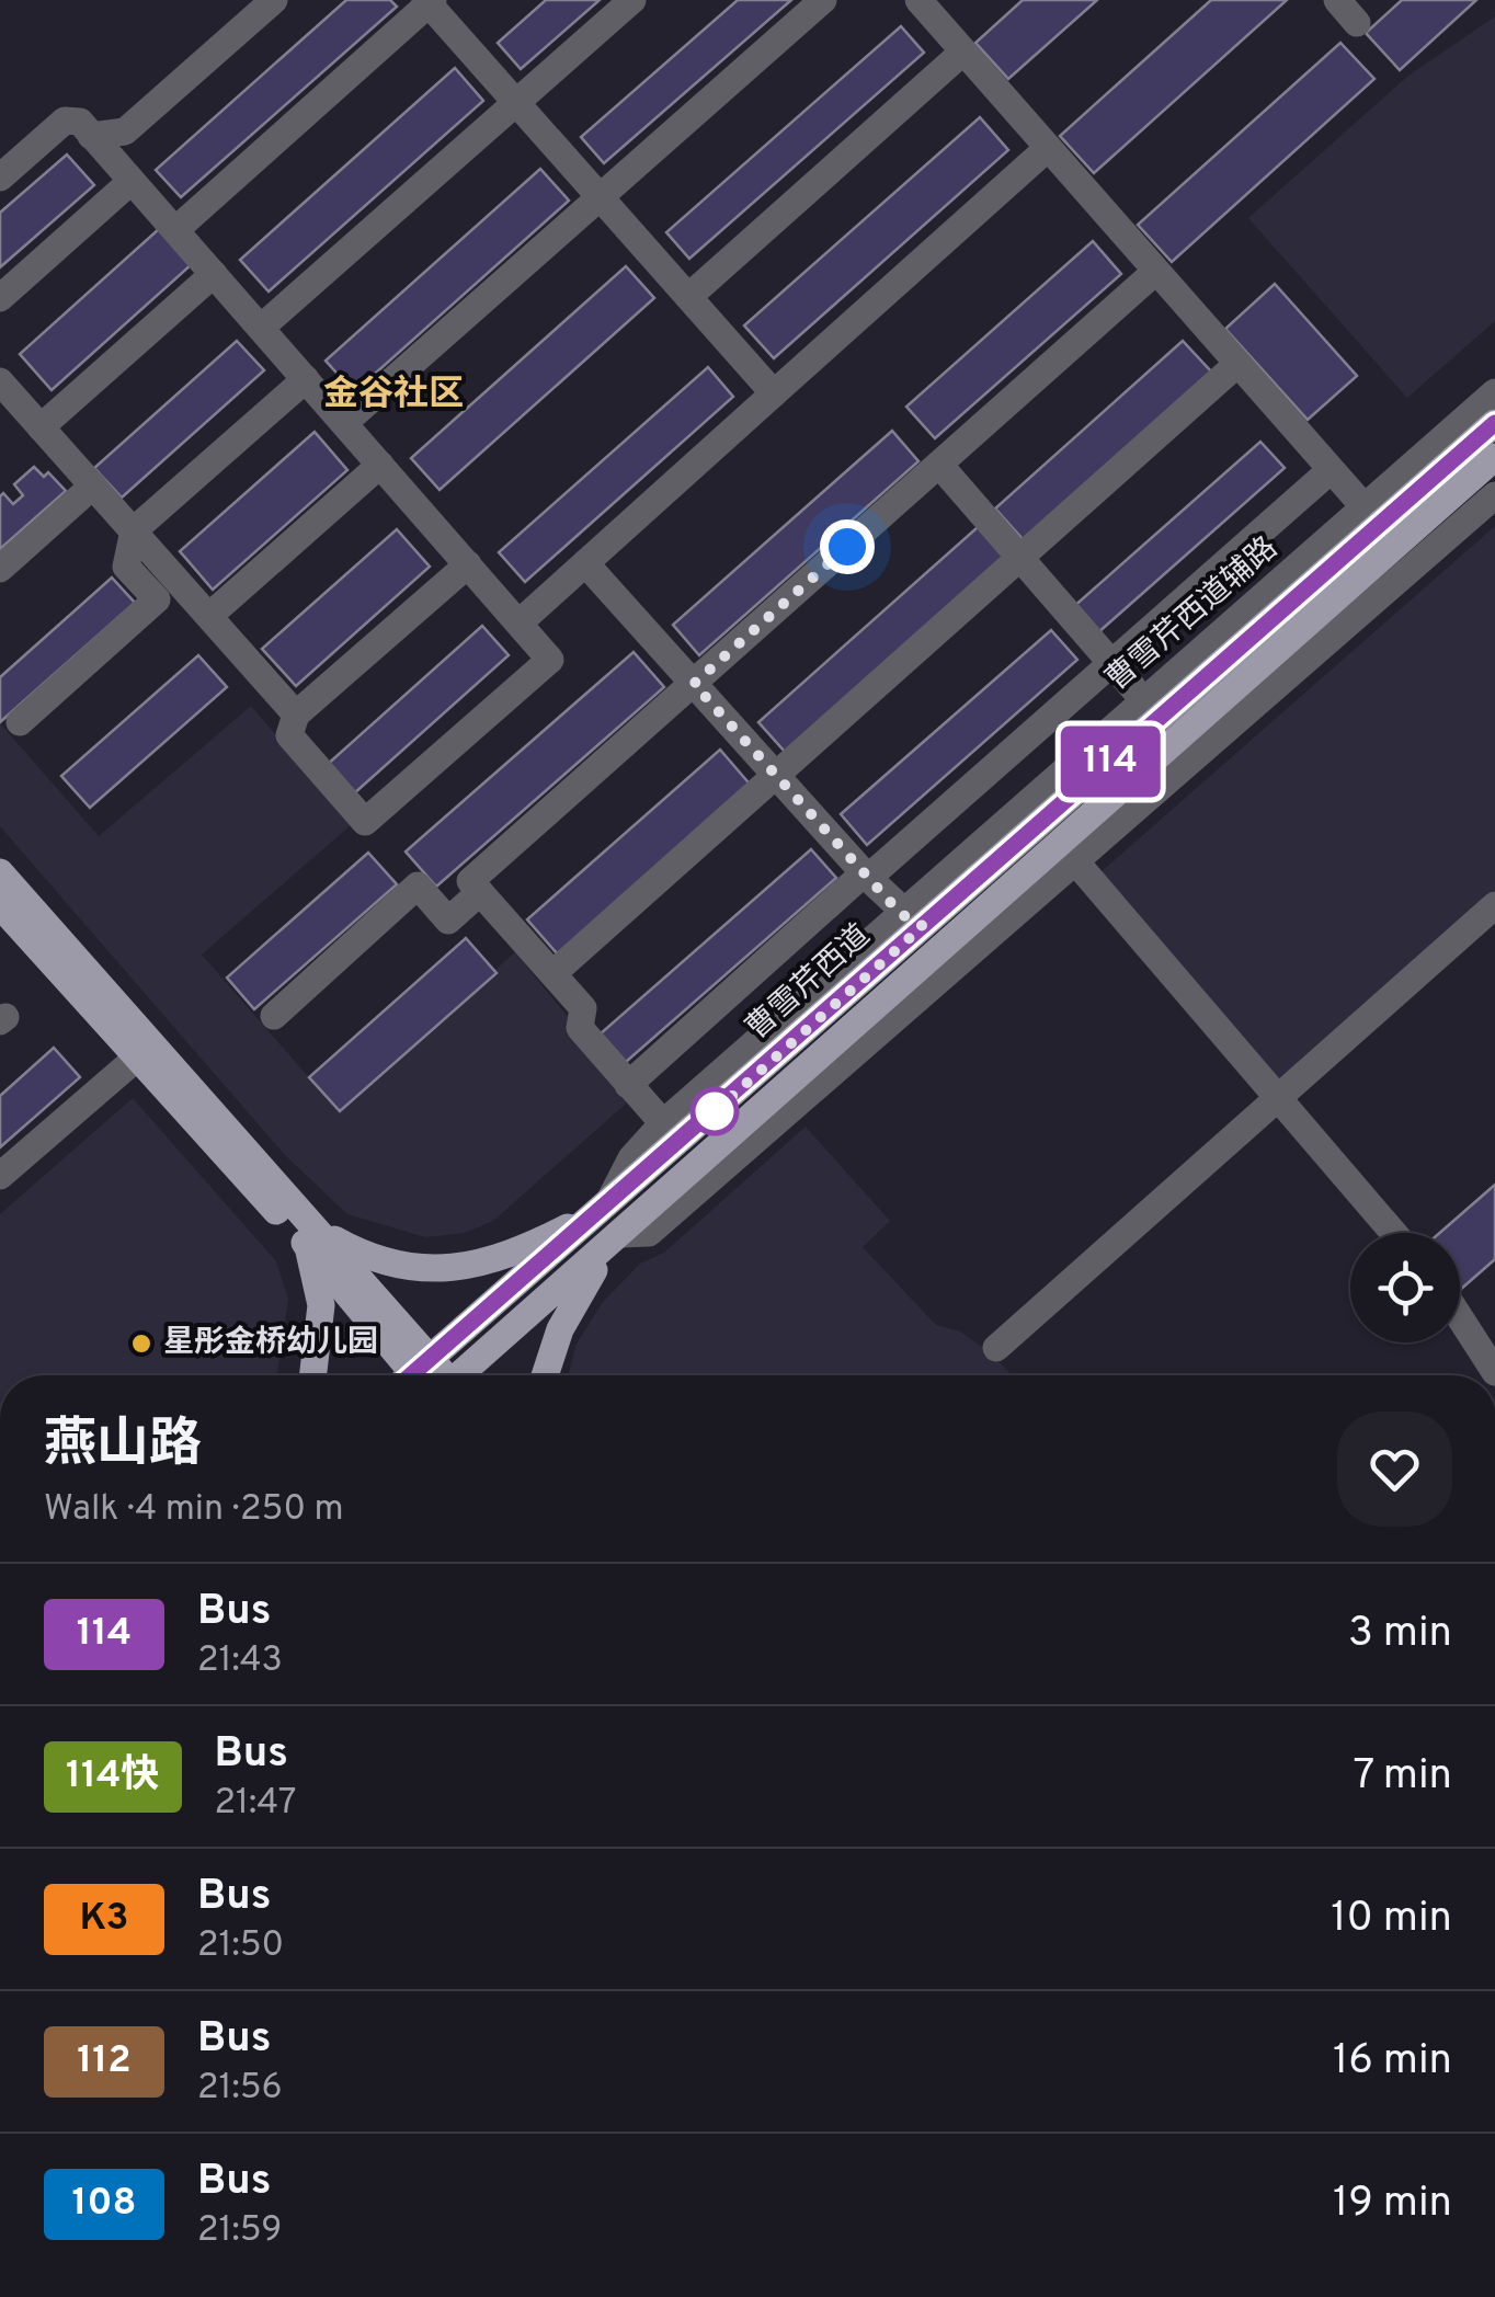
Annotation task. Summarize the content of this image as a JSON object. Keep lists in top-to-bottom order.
{
  "streets": {
    "main road": ["曹雪芹西道"],
    "street": ["曹雪芹西道辅路"]
  },
  "crossings": [
    ["曹雪芹西道辅路", "曹雪芹西道"]
  ],
  "districts": ["金谷社区"],
  "places": ["星彤金桥幼儿园"],
  "lines": ["bus line 114"],
  "page": {
    "on_map": "114",
    "heading": ["燕山路", "Walk · 4 min · 250 m"],
    "list": [
      {
        "mark": "114",
        "name": "Bus",
        "note": "21:43",
        "value": "3 min"
      },
      {
        "mark": "114快",
        "name": "Bus",
        "note": "21:47",
        "value": "7 min"
      },
      {
        "mark": "K3",
        "name": "Bus",
        "note": "21:50",
        "value": "10 min"
      },
      {
        "mark": "112",
        "name": "Bus",
        "note": "21:56",
        "value": "16 min"
      },
      {
        "mark": "108",
        "name": "Bus",
        "note": "21:59",
        "value": "19 min"
      }
    ]
  }
}
